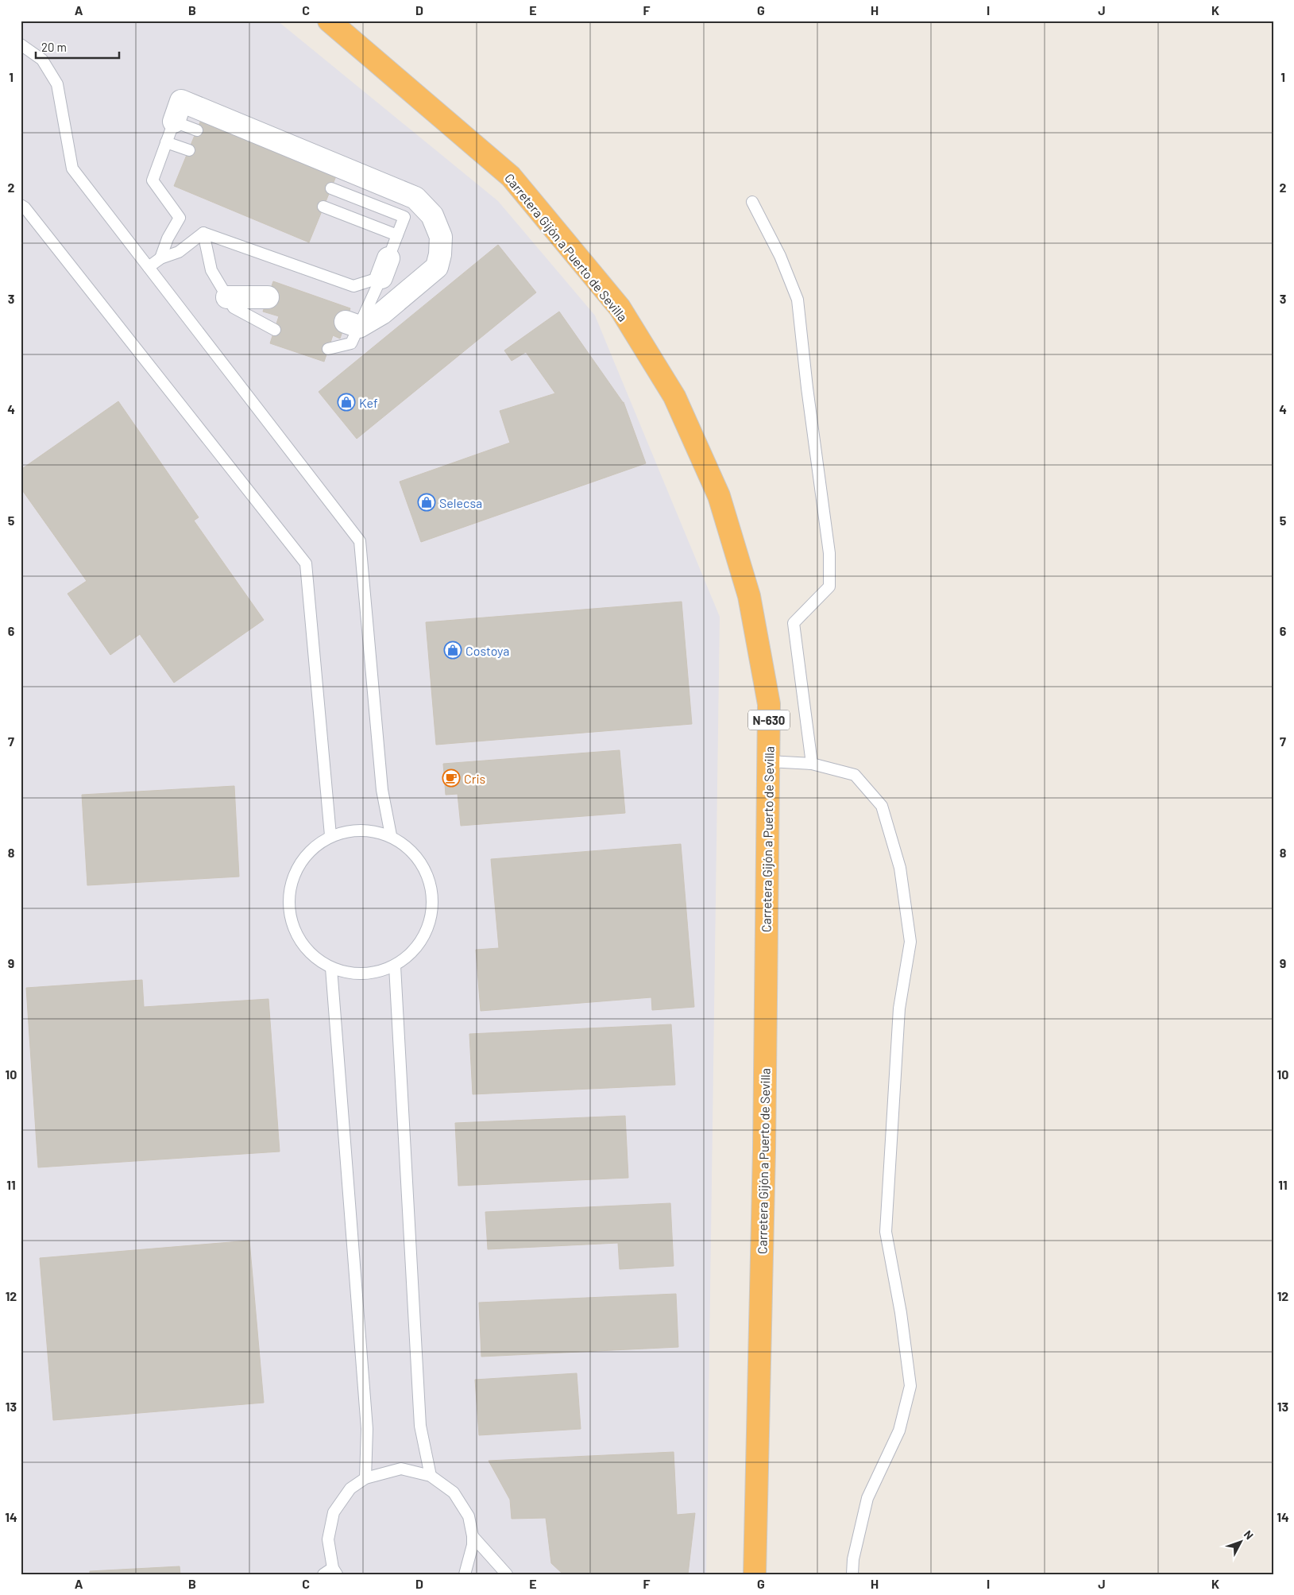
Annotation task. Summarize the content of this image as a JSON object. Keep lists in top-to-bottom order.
{
  "streets": {
    "highway": ["Carretera Gijón a Puerto de Sevilla", "N-630"]
  },
  "places": {
    "shop": ["Kef", "Selecsa", "Costoya"],
    "cafe": ["Cris"]
  },
  "scale_bar": "20 m",
  "north": "top right",
  "grid": {
    "columns": [
      "A",
      "B",
      "C",
      "D",
      "E",
      "F",
      "G",
      "H",
      "I",
      "J",
      "K"
    ],
    "rows": [
      "1",
      "2",
      "3",
      "4",
      "5",
      "6",
      "7",
      "8",
      "9",
      "10",
      "11",
      "12",
      "13",
      "14"
    ]
  }
}
